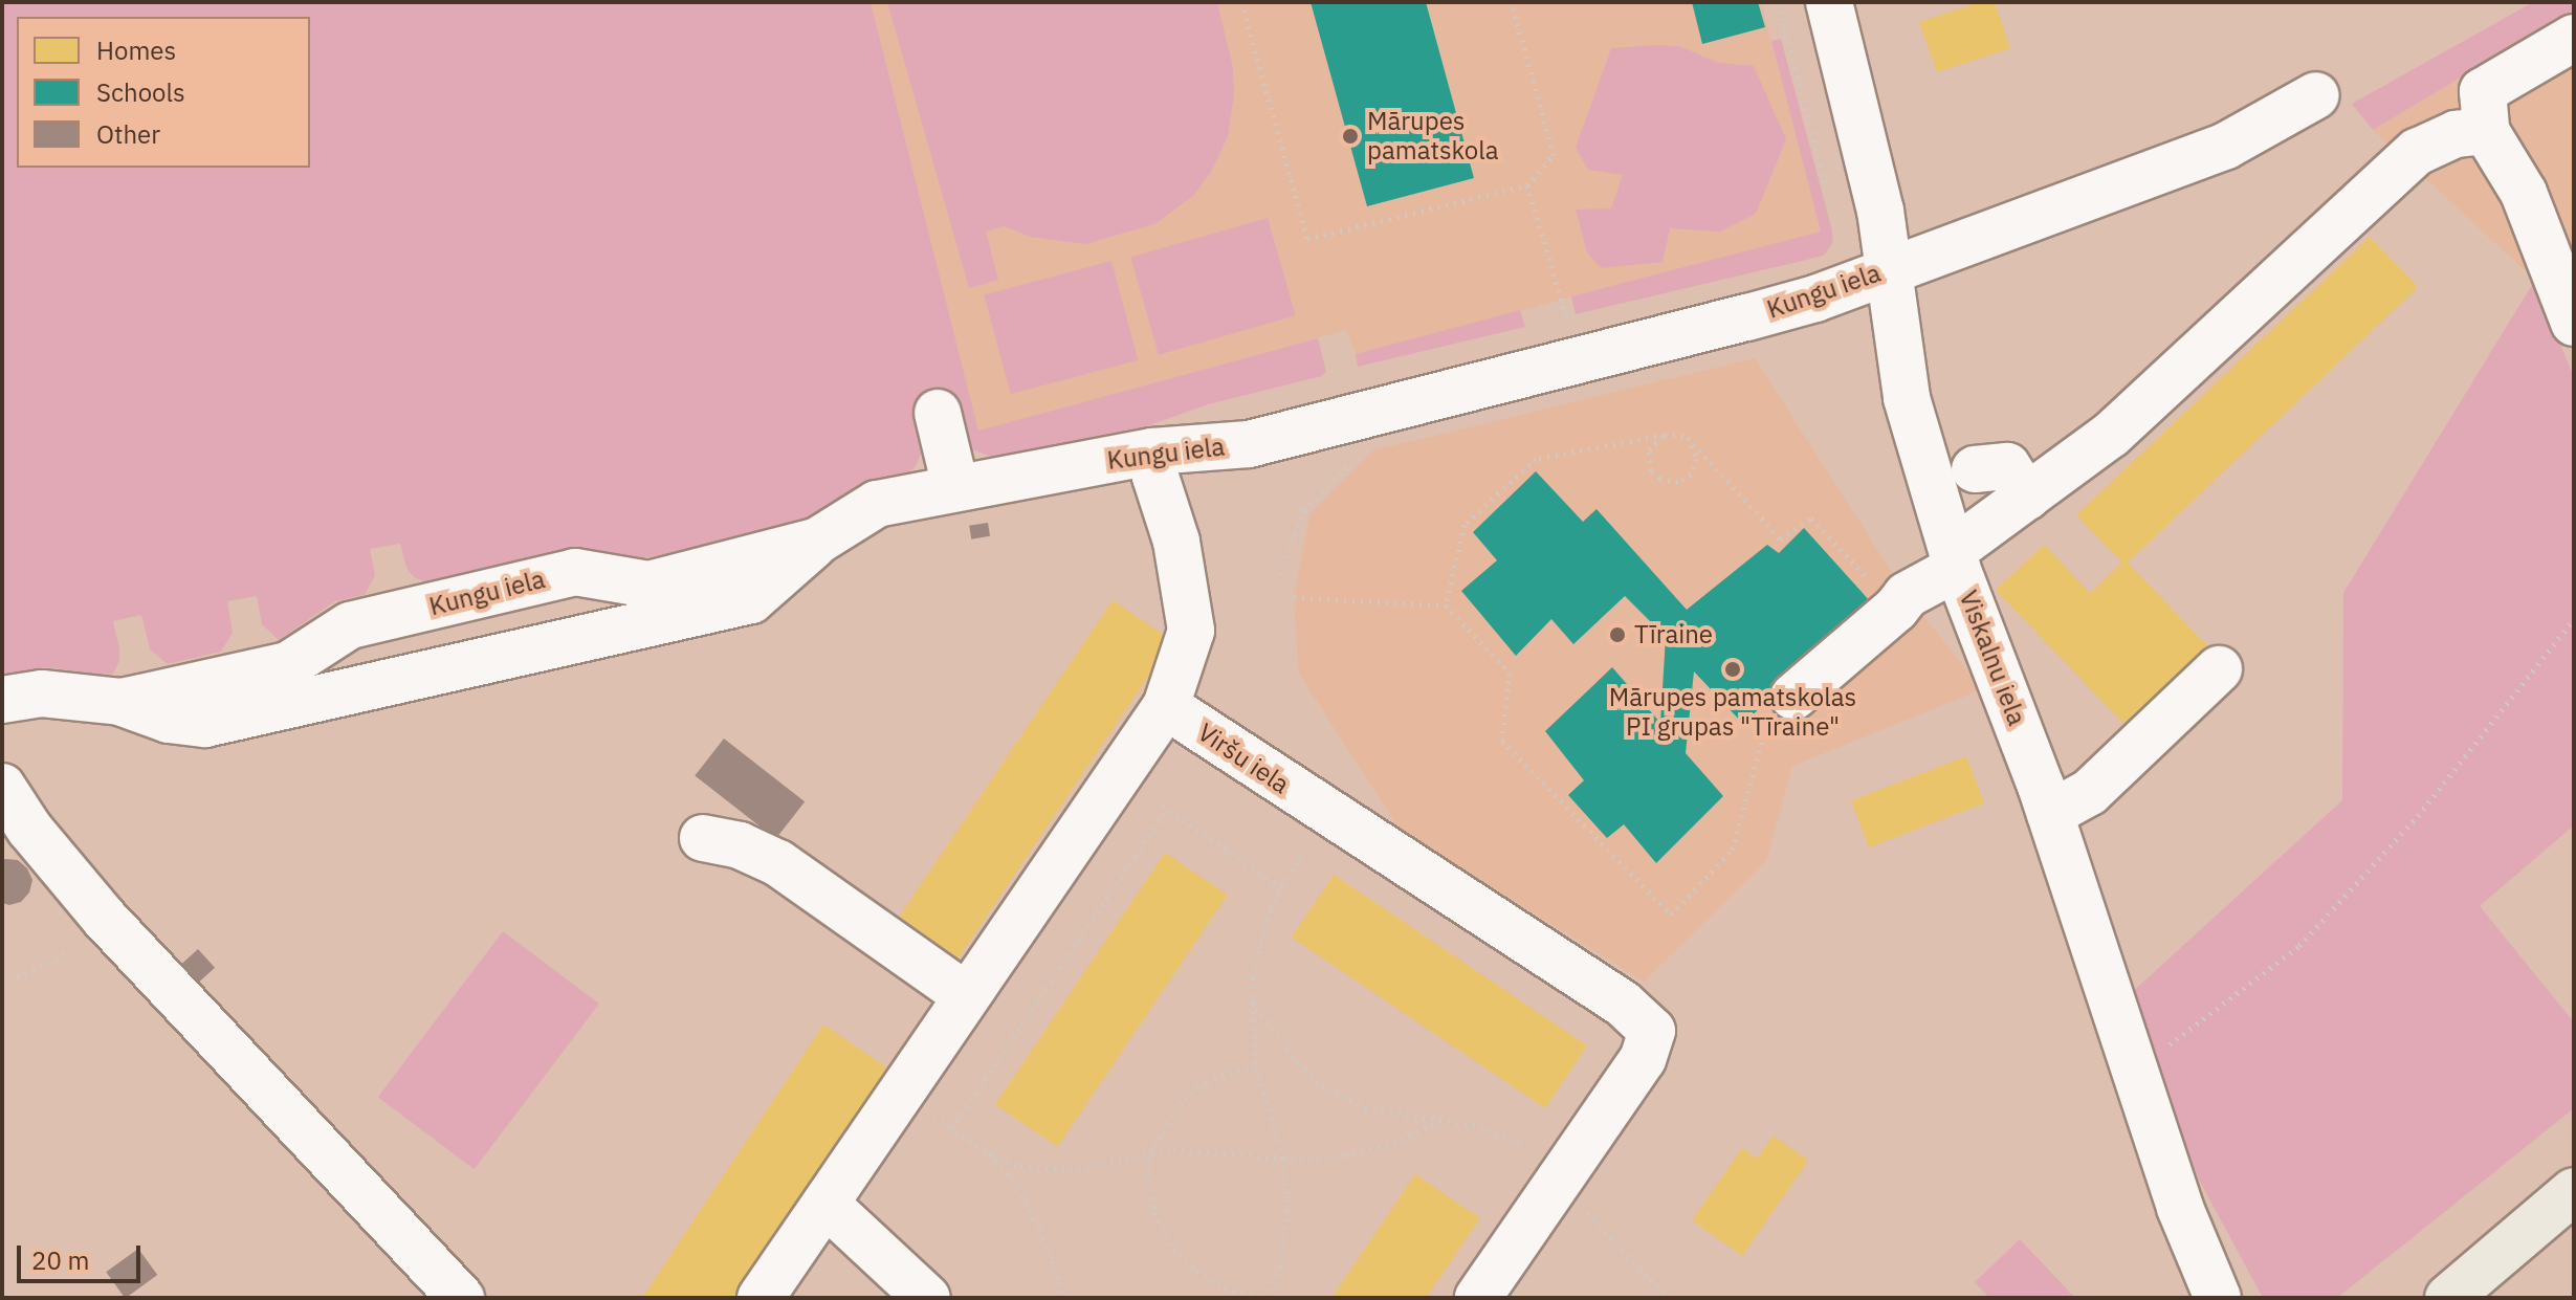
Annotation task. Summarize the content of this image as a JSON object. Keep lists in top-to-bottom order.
{
  "streets": {
    "street": ["Kungu iela", "Viskalnu iela", "Viršu iela"]
  },
  "crossings": [
    ["Kungu iela", "Viskalnu iela"]
  ],
  "places": ["Mārupes pamatskola", "Tīraine", "Mārupes pamatskolas PI grupas \"Tīraine\""],
  "legend": ["Homes", "Schools", "Other"],
  "scale_bar": "20 m"
}
